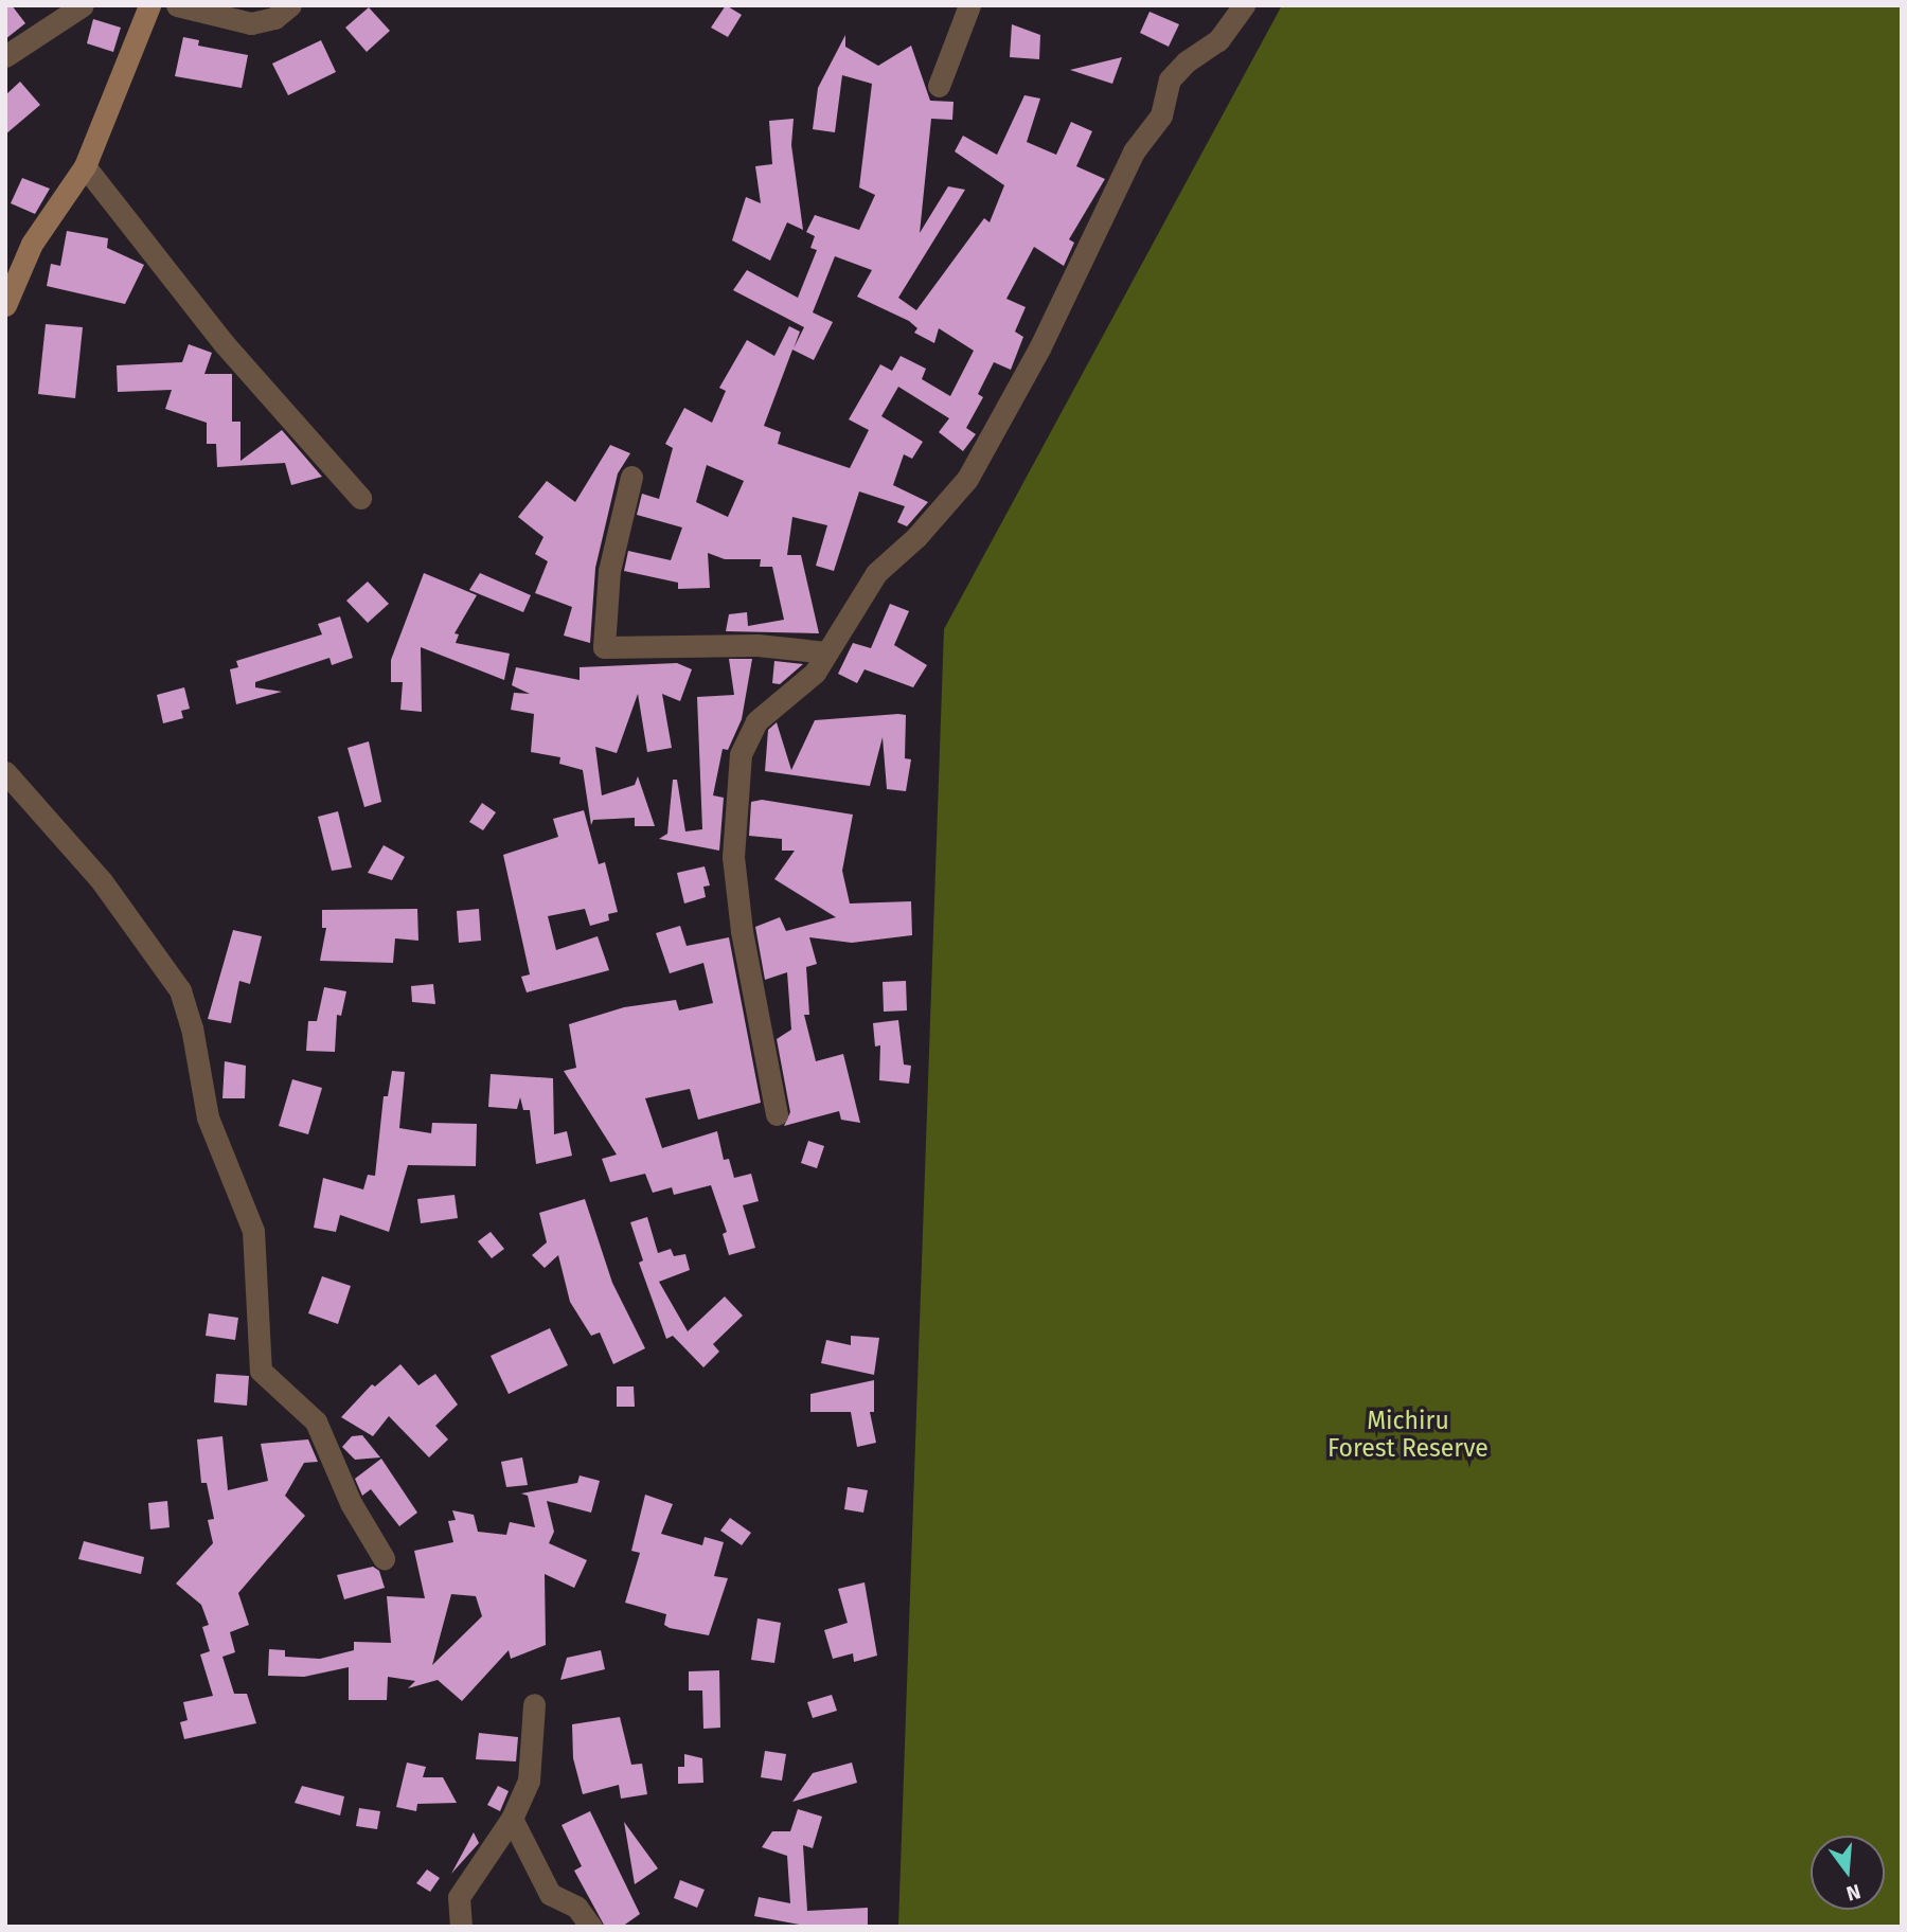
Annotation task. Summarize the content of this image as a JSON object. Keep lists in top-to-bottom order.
{
  "parks": ["Michiru Forest Reserve"],
  "north": "bottom"
}
